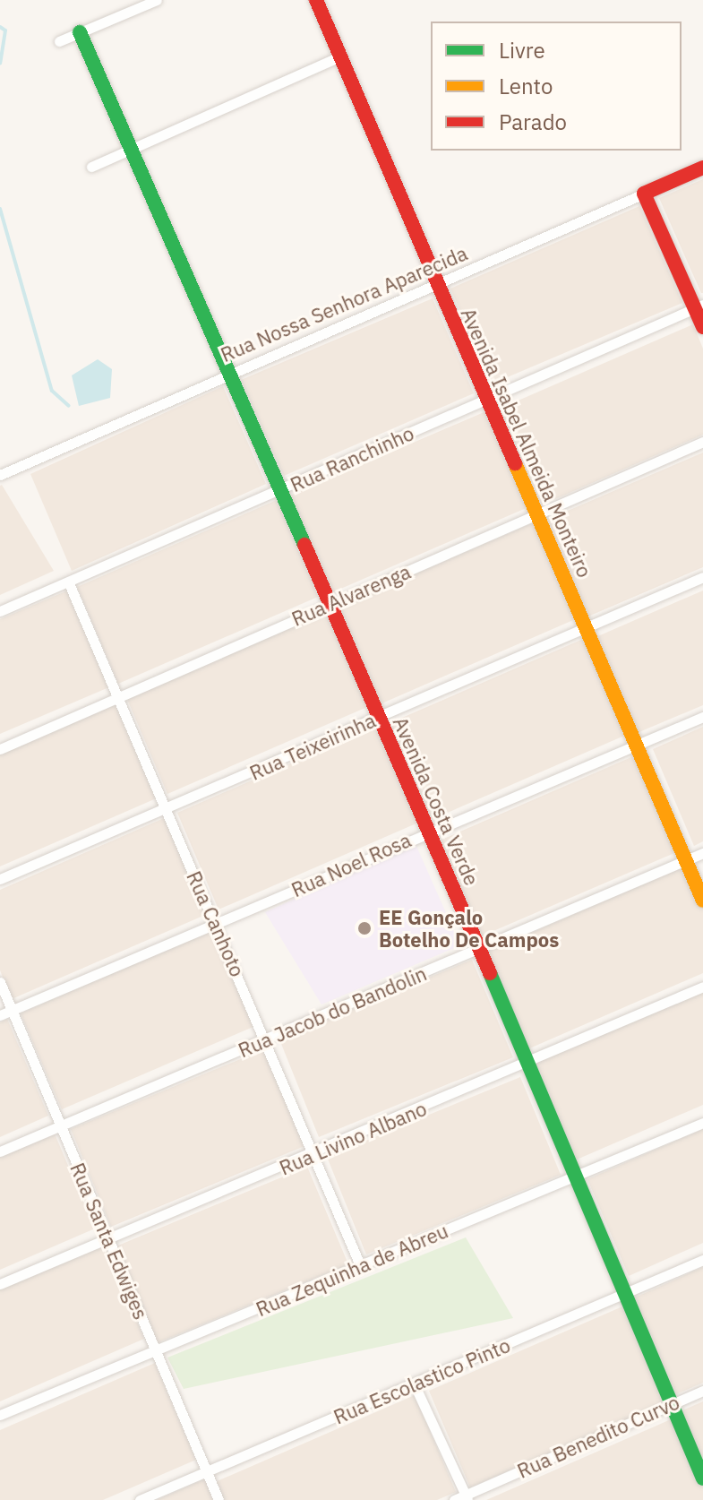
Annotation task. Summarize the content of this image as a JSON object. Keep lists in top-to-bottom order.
{
  "streets": {
    "street": [
      "Rua Nossa Senhora Aparecida",
      "Avenida Isabel Almeida Monteiro",
      "Rua Ranchinho",
      "Rua Alvarenga",
      "Rua Teixeirinha",
      "Avenida Costa Verde",
      "Rua Noel Rosa",
      "Rua Canhoto",
      "Rua Jacob do Bandolin",
      "Rua Livino Albano",
      "Rua Santa Edwiges",
      "Rua Zequinha de Abreu",
      "Rua Escolastico Pinto",
      "Rua Benedito Curvo"
    ]
  },
  "crossings": [
    ["Rua Nossa Senhora Aparecida", "Avenida Isabel Almeida Monteiro"],
    ["Rua Nossa Senhora Aparecida", "Avenida Costa Verde"],
    ["Avenida Isabel Almeida Monteiro", "Rua Ranchinho"],
    ["Avenida Isabel Almeida Monteiro", "Rua Alvarenga"],
    ["Avenida Isabel Almeida Monteiro", "Rua Teixeirinha"],
    ["Avenida Isabel Almeida Monteiro", "Rua Noel Rosa"],
    ["Avenida Isabel Almeida Monteiro", "Rua Jacob do Bandolin"],
    ["Rua Ranchinho", "Avenida Costa Verde"],
    ["Rua Ranchinho", "Rua Canhoto"],
    ["Rua Alvarenga", "Avenida Costa Verde"],
    ["Rua Alvarenga", "Rua Canhoto"],
    ["Rua Teixeirinha", "Avenida Costa Verde"],
    ["Rua Teixeirinha", "Rua Canhoto"],
    ["Avenida Costa Verde", "Rua Noel Rosa"],
    ["Avenida Costa Verde", "Rua Jacob do Bandolin"],
    ["Avenida Costa Verde", "Rua Livino Albano"],
    ["Avenida Costa Verde", "Rua Zequinha de Abreu"],
    ["Avenida Costa Verde", "Rua Escolastico Pinto"],
    ["Avenida Costa Verde", "Rua Benedito Curvo"],
    ["Rua Noel Rosa", "Rua Canhoto"],
    ["Rua Noel Rosa", "Rua Santa Edwiges"],
    ["Rua Canhoto", "Rua Jacob do Bandolin"],
    ["Rua Canhoto", "Rua Livino Albano"],
    ["Rua Canhoto", "Rua Zequinha de Abreu"],
    ["Rua Jacob do Bandolin", "Rua Santa Edwiges"],
    ["Rua Livino Albano", "Rua Santa Edwiges"],
    ["Rua Santa Edwiges", "Rua Zequinha de Abreu"],
    ["Rua Santa Edwiges", "Rua Escolastico Pinto"]
  ],
  "places": ["EE Gonçalo Botelho De Campos"],
  "legend": ["Livre", "Lento", "Parado"]
}
